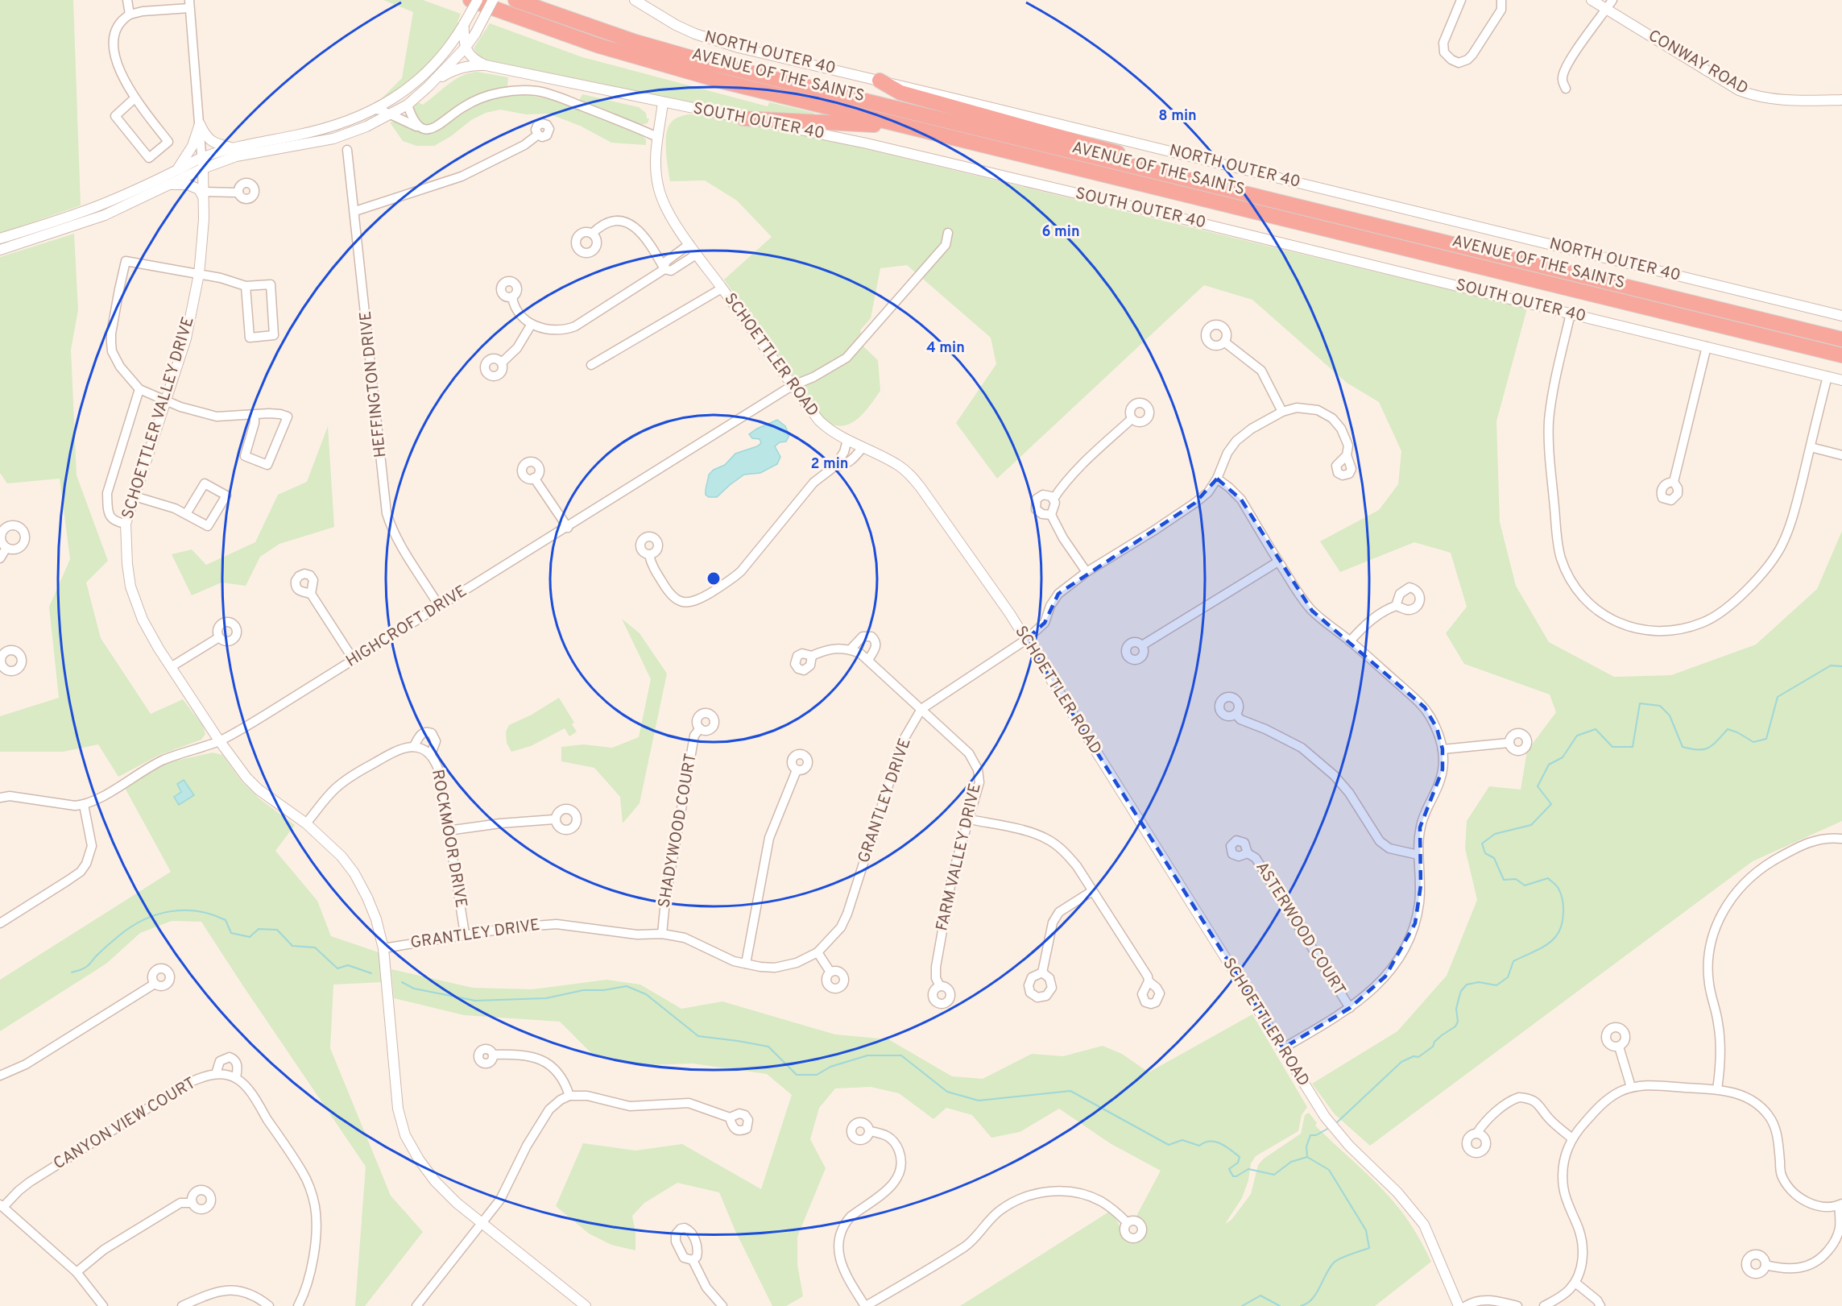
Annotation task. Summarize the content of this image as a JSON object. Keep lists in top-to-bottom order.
{
  "streets": {
    "highway": ["AVENUE OF THE SAINTS"],
    "street": [
      "NORTH OUTER 40",
      "CONWAY ROAD",
      "SOUTH OUTER 40",
      "SCHOETTLER ROAD",
      "HEFFINGTON DRIVE",
      "SCHOETTLER VALLEY DRIVE",
      "HIGHCROFT DRIVE",
      "GRANTLEY DRIVE",
      "SHADYWOOD COURT",
      "ROCKMOOR DRIVE",
      "FARM VALLEY DRIVE",
      "ASTERWOOD COURT",
      "CANYON VIEW COURT"
    ]
  },
  "crossings": [
    ["SOUTH OUTER 40", "SCHOETTLER ROAD"],
    ["SCHOETTLER ROAD", "HIGHCROFT DRIVE"],
    ["SCHOETTLER ROAD", "GRANTLEY DRIVE"],
    ["HEFFINGTON DRIVE", "HIGHCROFT DRIVE"],
    ["SCHOETTLER VALLEY DRIVE", "HIGHCROFT DRIVE"],
    ["SCHOETTLER VALLEY DRIVE", "GRANTLEY DRIVE"],
    ["GRANTLEY DRIVE", "SHADYWOOD COURT"],
    ["GRANTLEY DRIVE", "ROCKMOOR DRIVE"],
    ["GRANTLEY DRIVE", "FARM VALLEY DRIVE"]
  ],
  "rings": [
    "8 min",
    "6 min",
    "4 min",
    "2 min"
  ]
}
